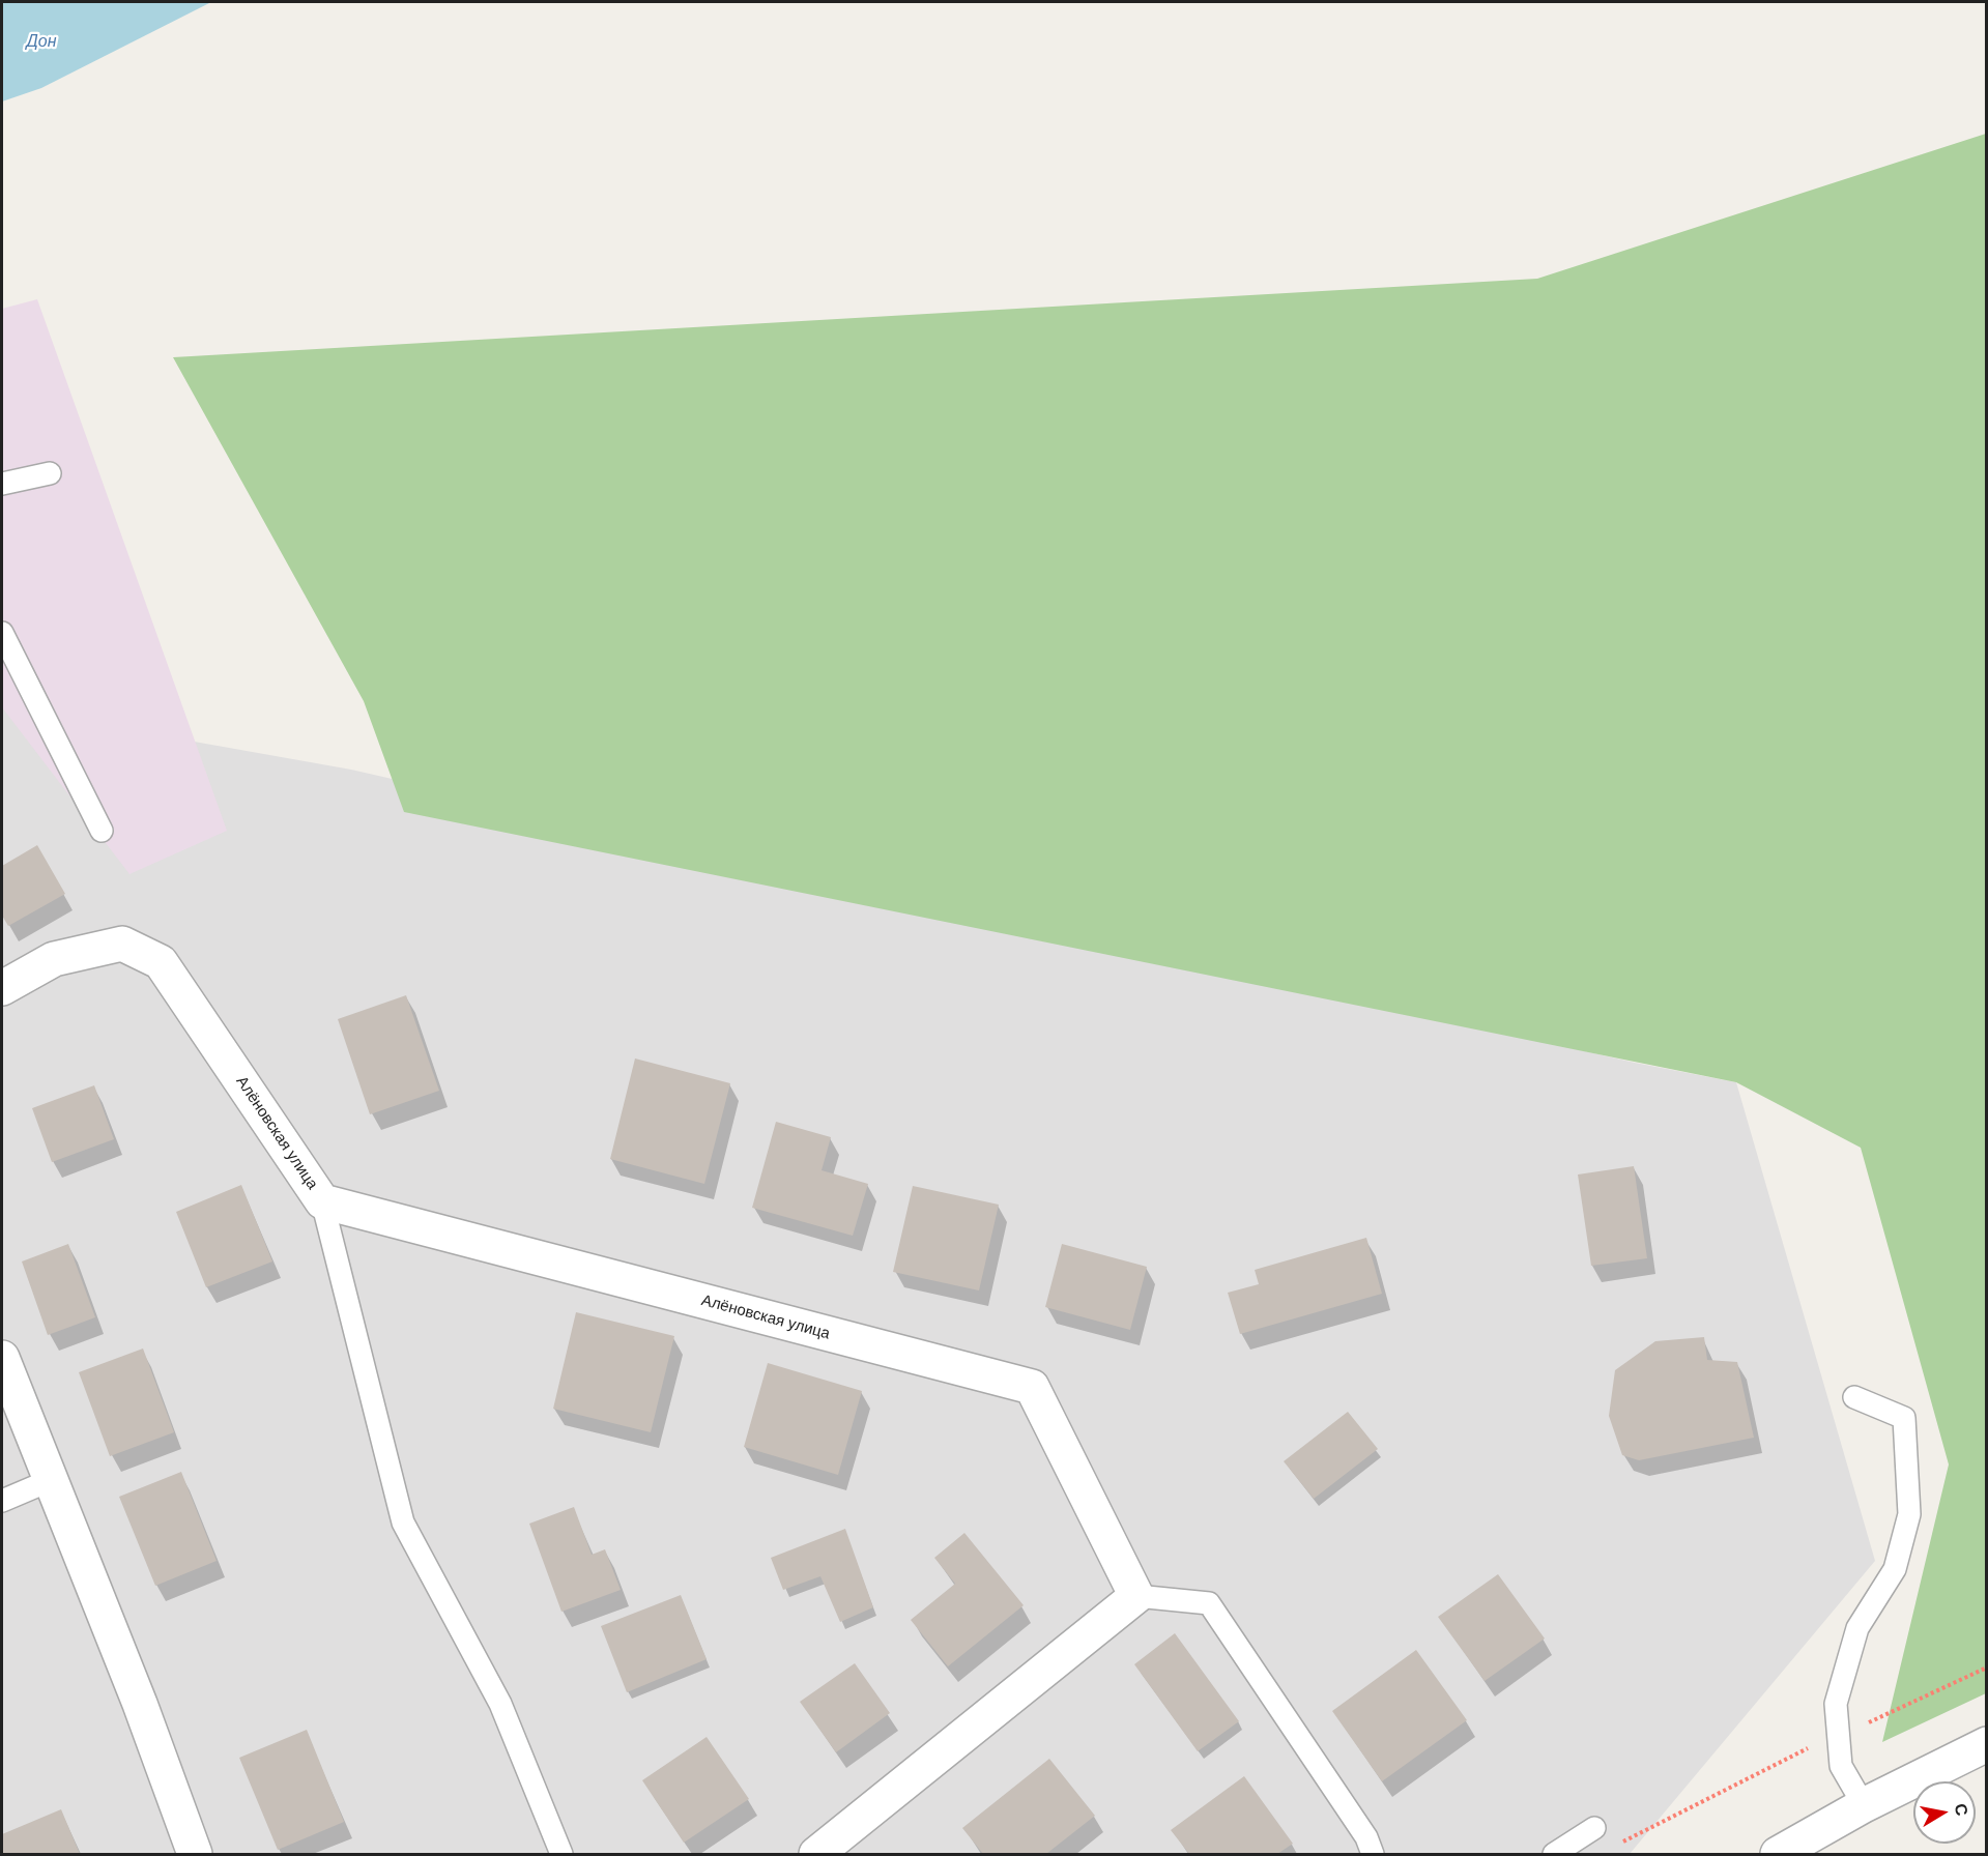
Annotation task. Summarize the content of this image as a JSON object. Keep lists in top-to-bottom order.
{
  "streets": {
    "street": ["Алёновская улица"]
  },
  "water": ["Дон"],
  "north": "right"
}
